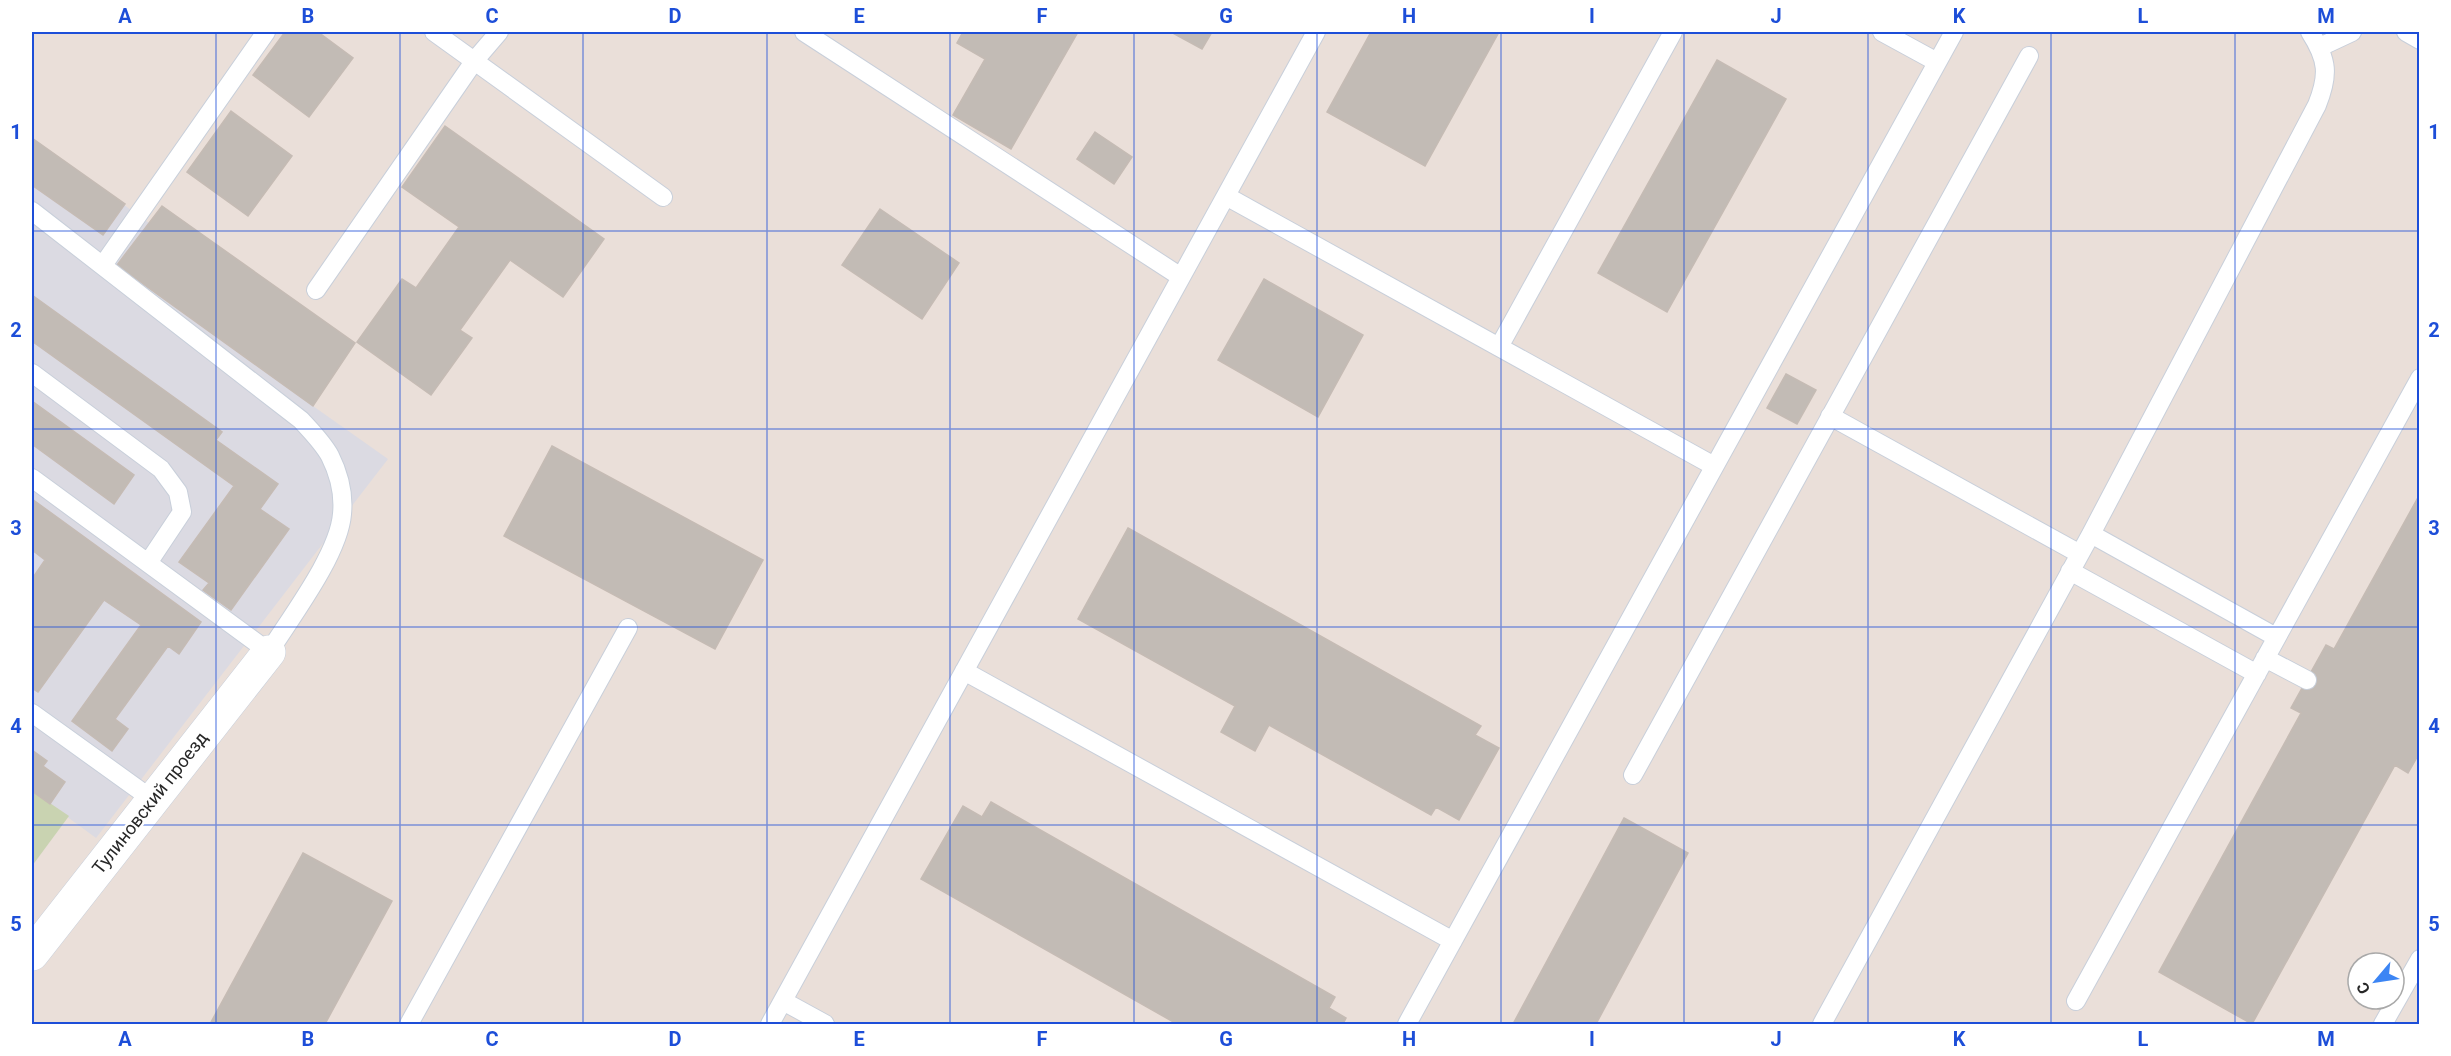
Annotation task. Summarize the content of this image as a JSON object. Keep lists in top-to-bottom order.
{
  "streets": {
    "street": ["Тулиновский проезд"]
  },
  "north": "bottom left",
  "grid": {
    "columns": [
      "A",
      "B",
      "C",
      "D",
      "E",
      "F",
      "G",
      "H",
      "I",
      "J",
      "K",
      "L",
      "M"
    ],
    "rows": [
      "1",
      "2",
      "3",
      "4",
      "5"
    ]
  }
}
